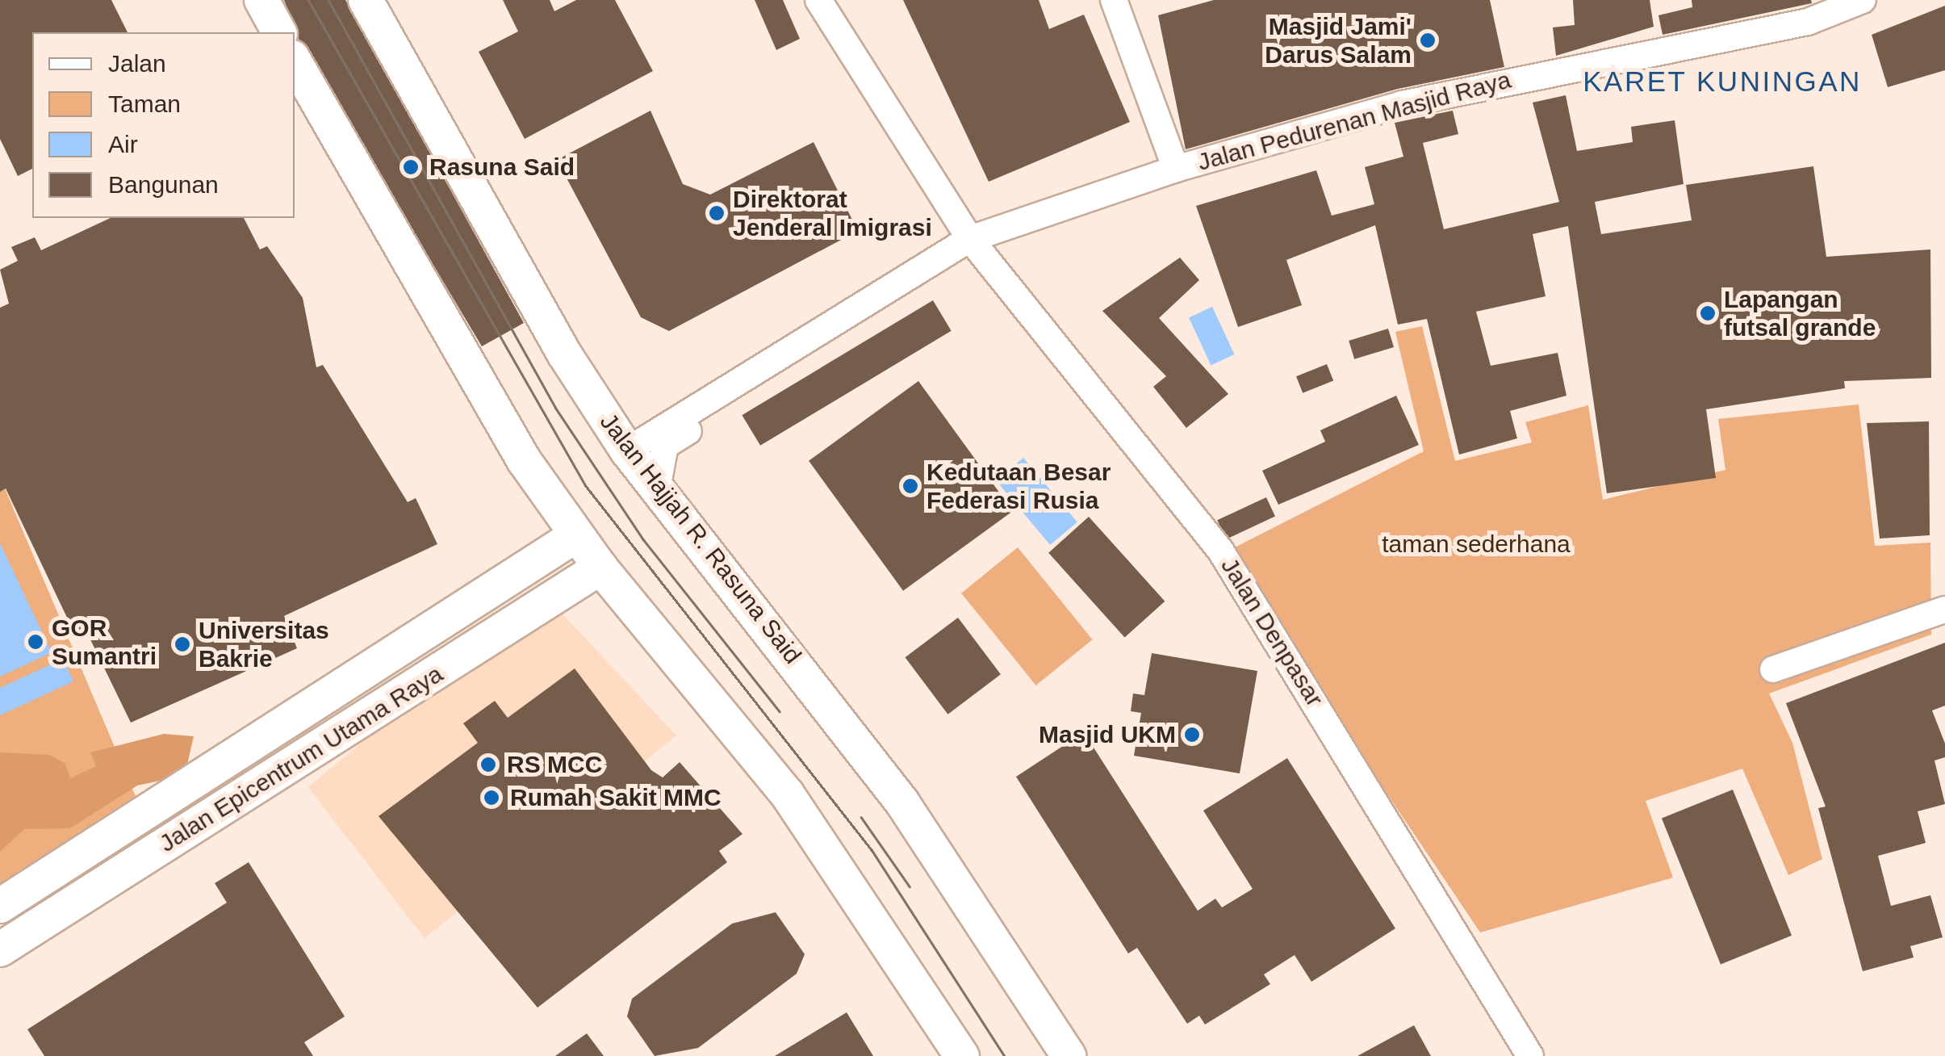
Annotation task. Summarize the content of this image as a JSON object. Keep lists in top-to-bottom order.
{
  "streets": {
    "main road": ["Jalan Hajjah R. Rasuna Said", "Jalan Epicentrum Utama Raya"],
    "street": ["Jalan Pedurenan Masjid Raya", "Jalan Denpasar"]
  },
  "crossings": [
    ["Jalan Pedurenan Masjid Raya", "Jalan Hajjah R. Rasuna Said"],
    ["Jalan Pedurenan Masjid Raya", "Jalan Denpasar"]
  ],
  "districts": ["KARET KUNINGAN"],
  "parks": ["taman sederhana"],
  "places": [
    "Masjid Jami' Darus Salam",
    "Rasuna Said",
    "Direktorat Jenderal Imigrasi",
    "Lapangan futsal grande",
    "Kedutaan Besar Federasi Rusia",
    "GOR Sumantri",
    "Universitas Bakrie",
    "Masjid UKM",
    "RS MCC",
    "Rumah Sakit MMC"
  ],
  "legend": [
    "Jalan",
    "Taman",
    "Air",
    "Bangunan"
  ]
}
